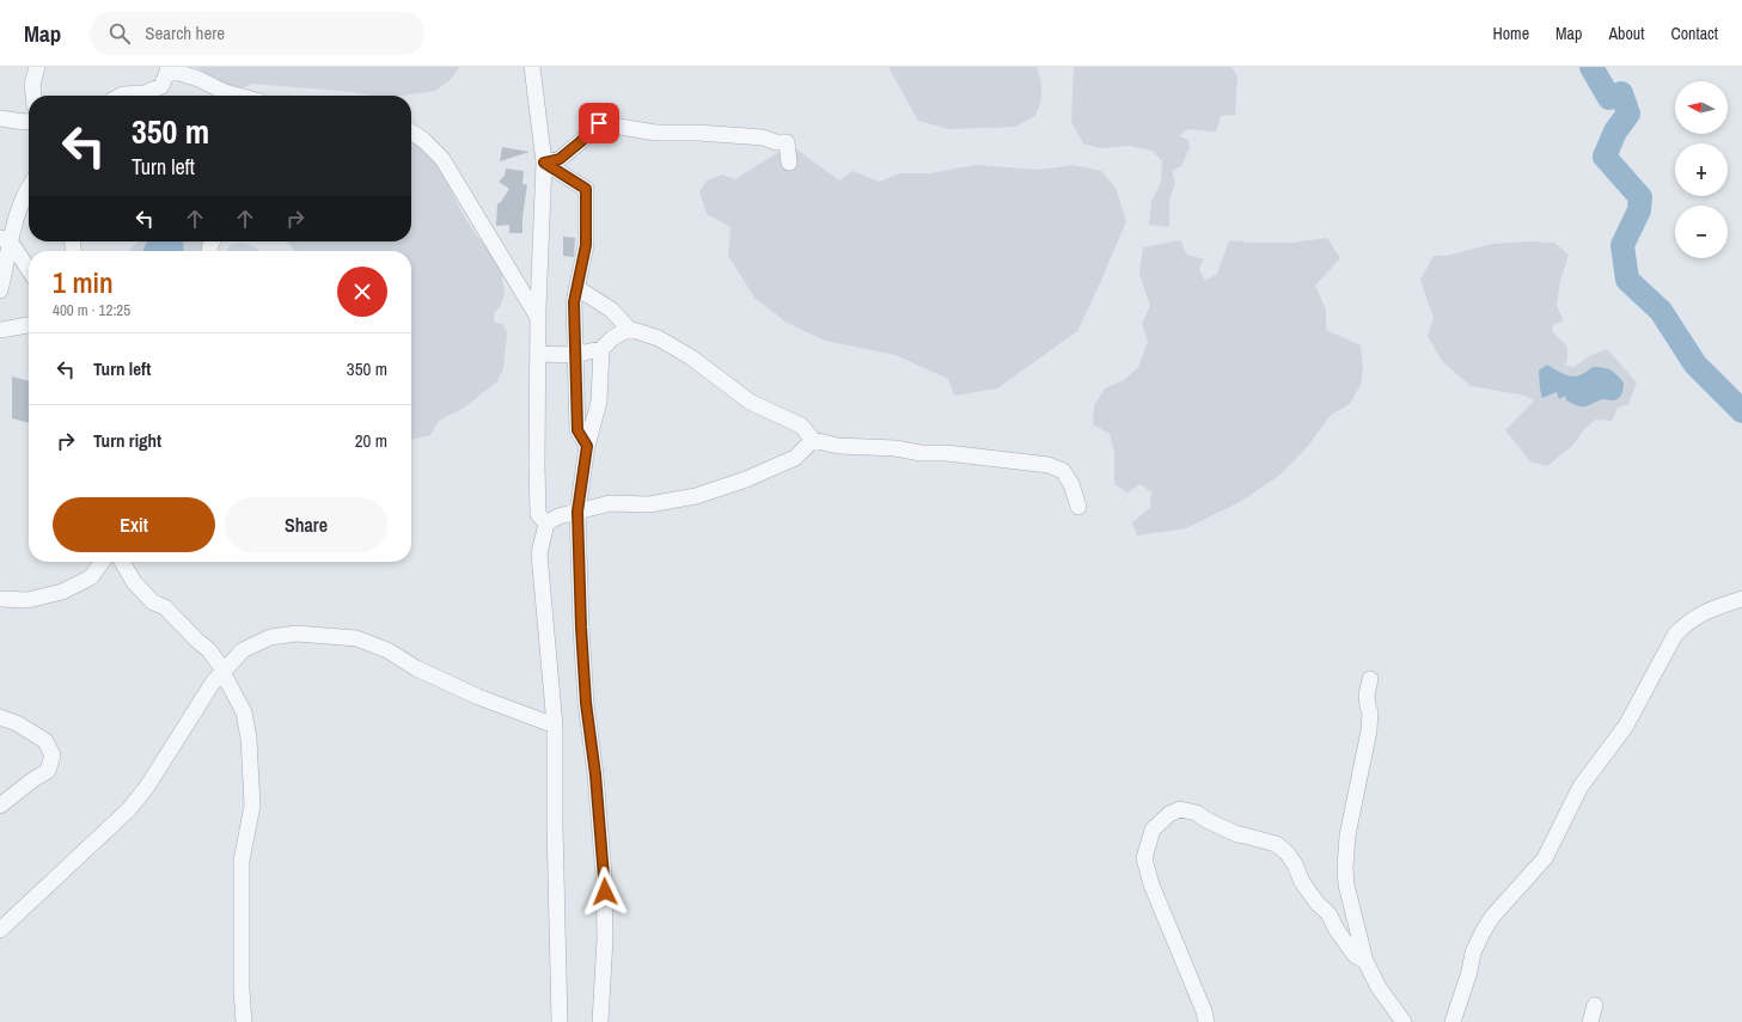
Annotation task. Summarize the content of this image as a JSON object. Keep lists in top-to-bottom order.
{
  "north": "left",
  "page": {
    "header": "Map",
    "search": "Search here",
    "nav": [
      "Home",
      "Map",
      "About",
      "Contact"
    ],
    "map_buttons": ["+", "−"],
    "turn": ["350 m", "Turn left"],
    "heading": ["1 min", "400 m · 12:25"],
    "list": [
      {
        "name": "Turn left",
        "value": "350 m"
      },
      {
        "name": "Turn right",
        "value": "20 m"
      }
    ],
    "buttons": ["Exit", "Share"]
  }
}
